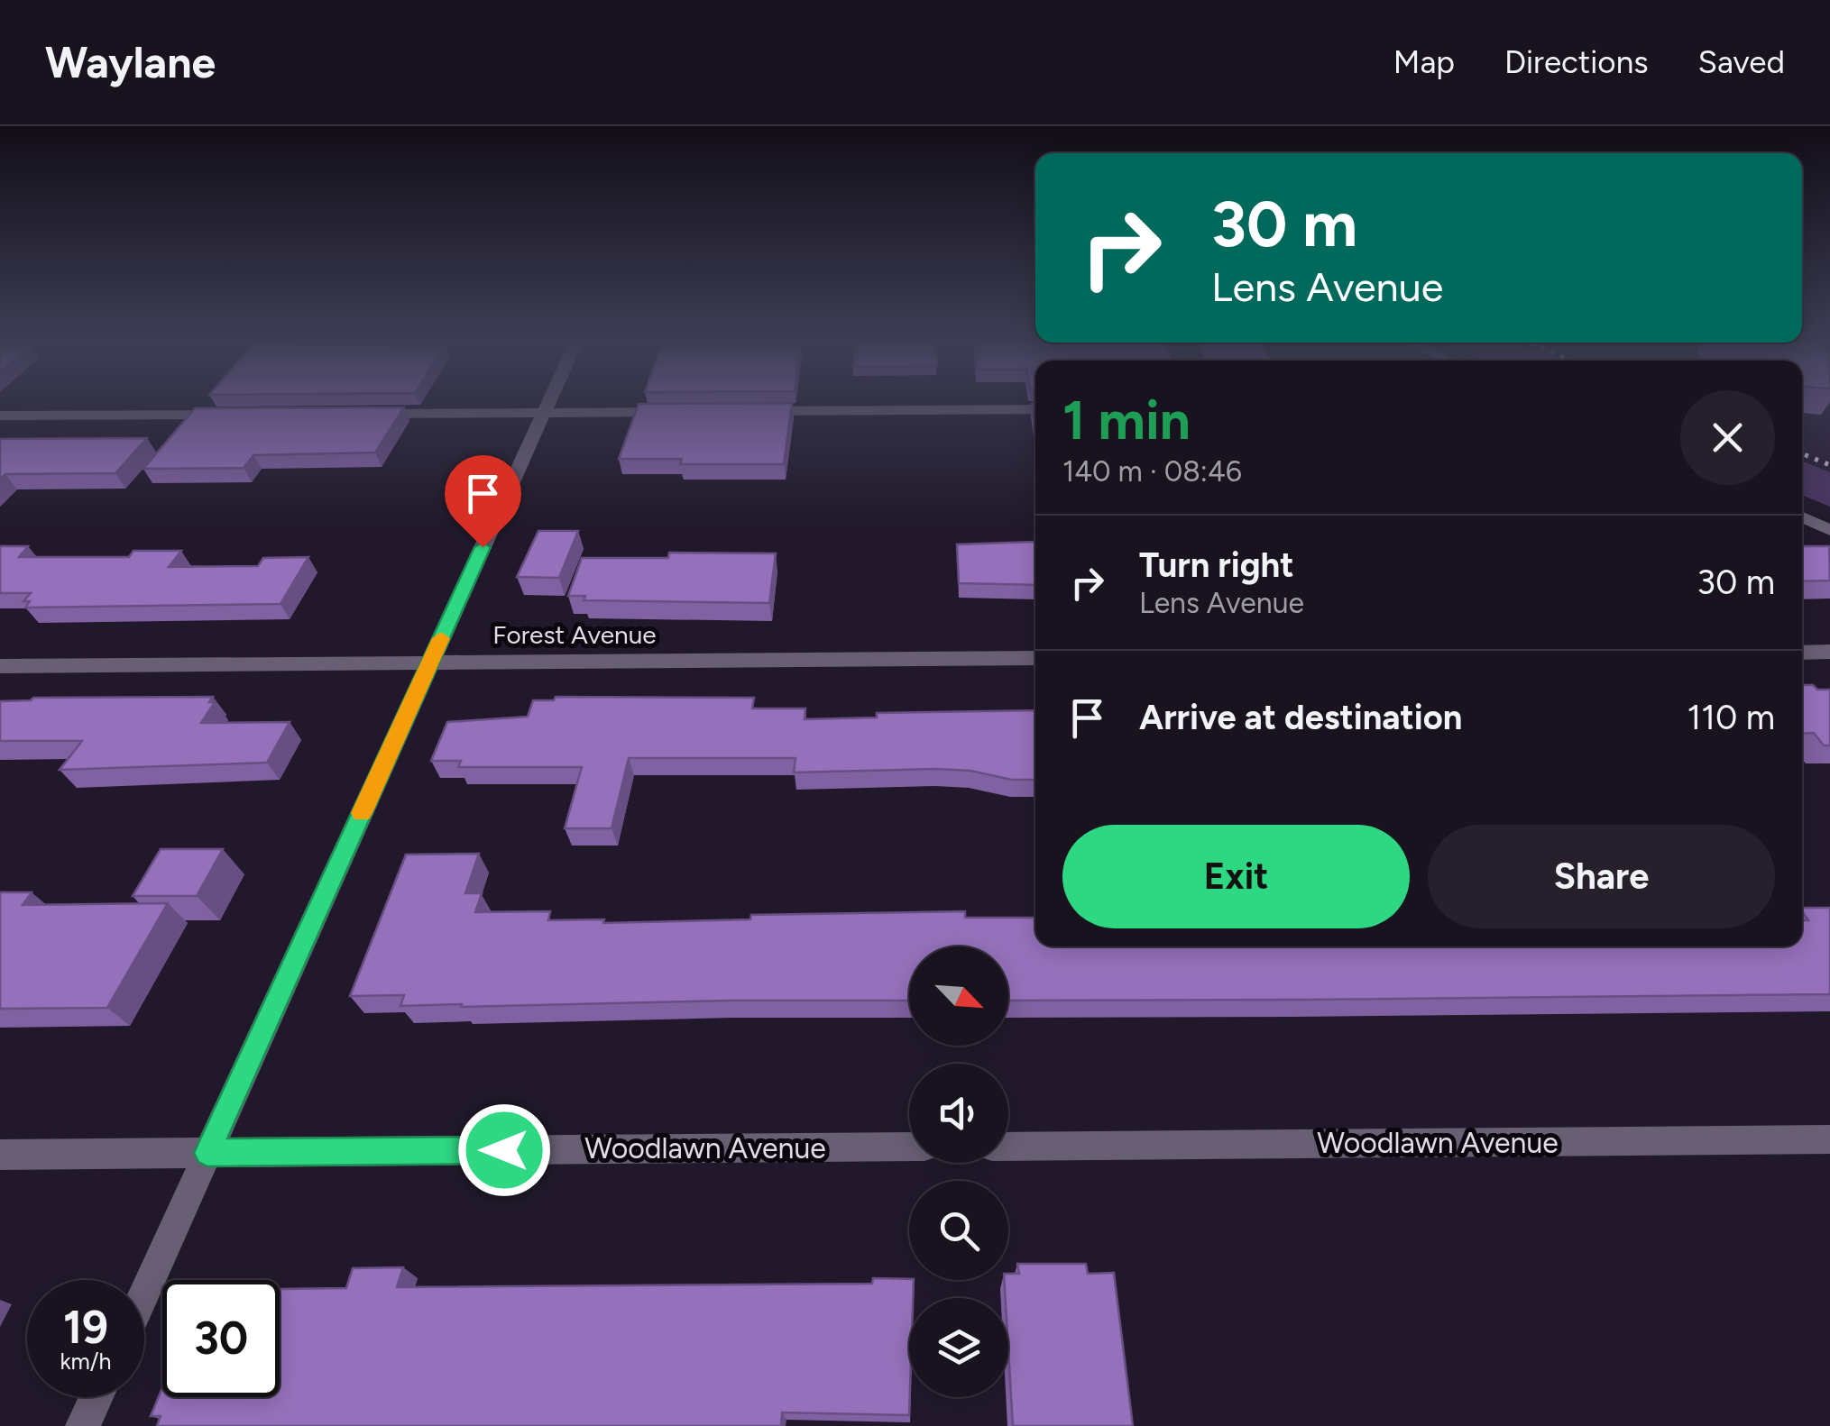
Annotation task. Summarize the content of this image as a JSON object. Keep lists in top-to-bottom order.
{
  "streets": {
    "street": ["Forest Avenue", "Woodlawn Avenue"]
  },
  "north": "bottom right",
  "page": {
    "header": "Waylane",
    "nav": ["Map", "Directions", "Saved"],
    "turn": ["30 m", "Lens Avenue"],
    "heading": ["1 min", "140 m · 08:46"],
    "list": [
      {
        "name": "Turn right",
        "note": "Lens Avenue",
        "value": "30 m"
      },
      {
        "name": "Arrive at destination",
        "value": "110 m"
      }
    ],
    "buttons": ["Exit", "Share"],
    "speed": "19 km/h",
    "limit": "30"
  }
}
